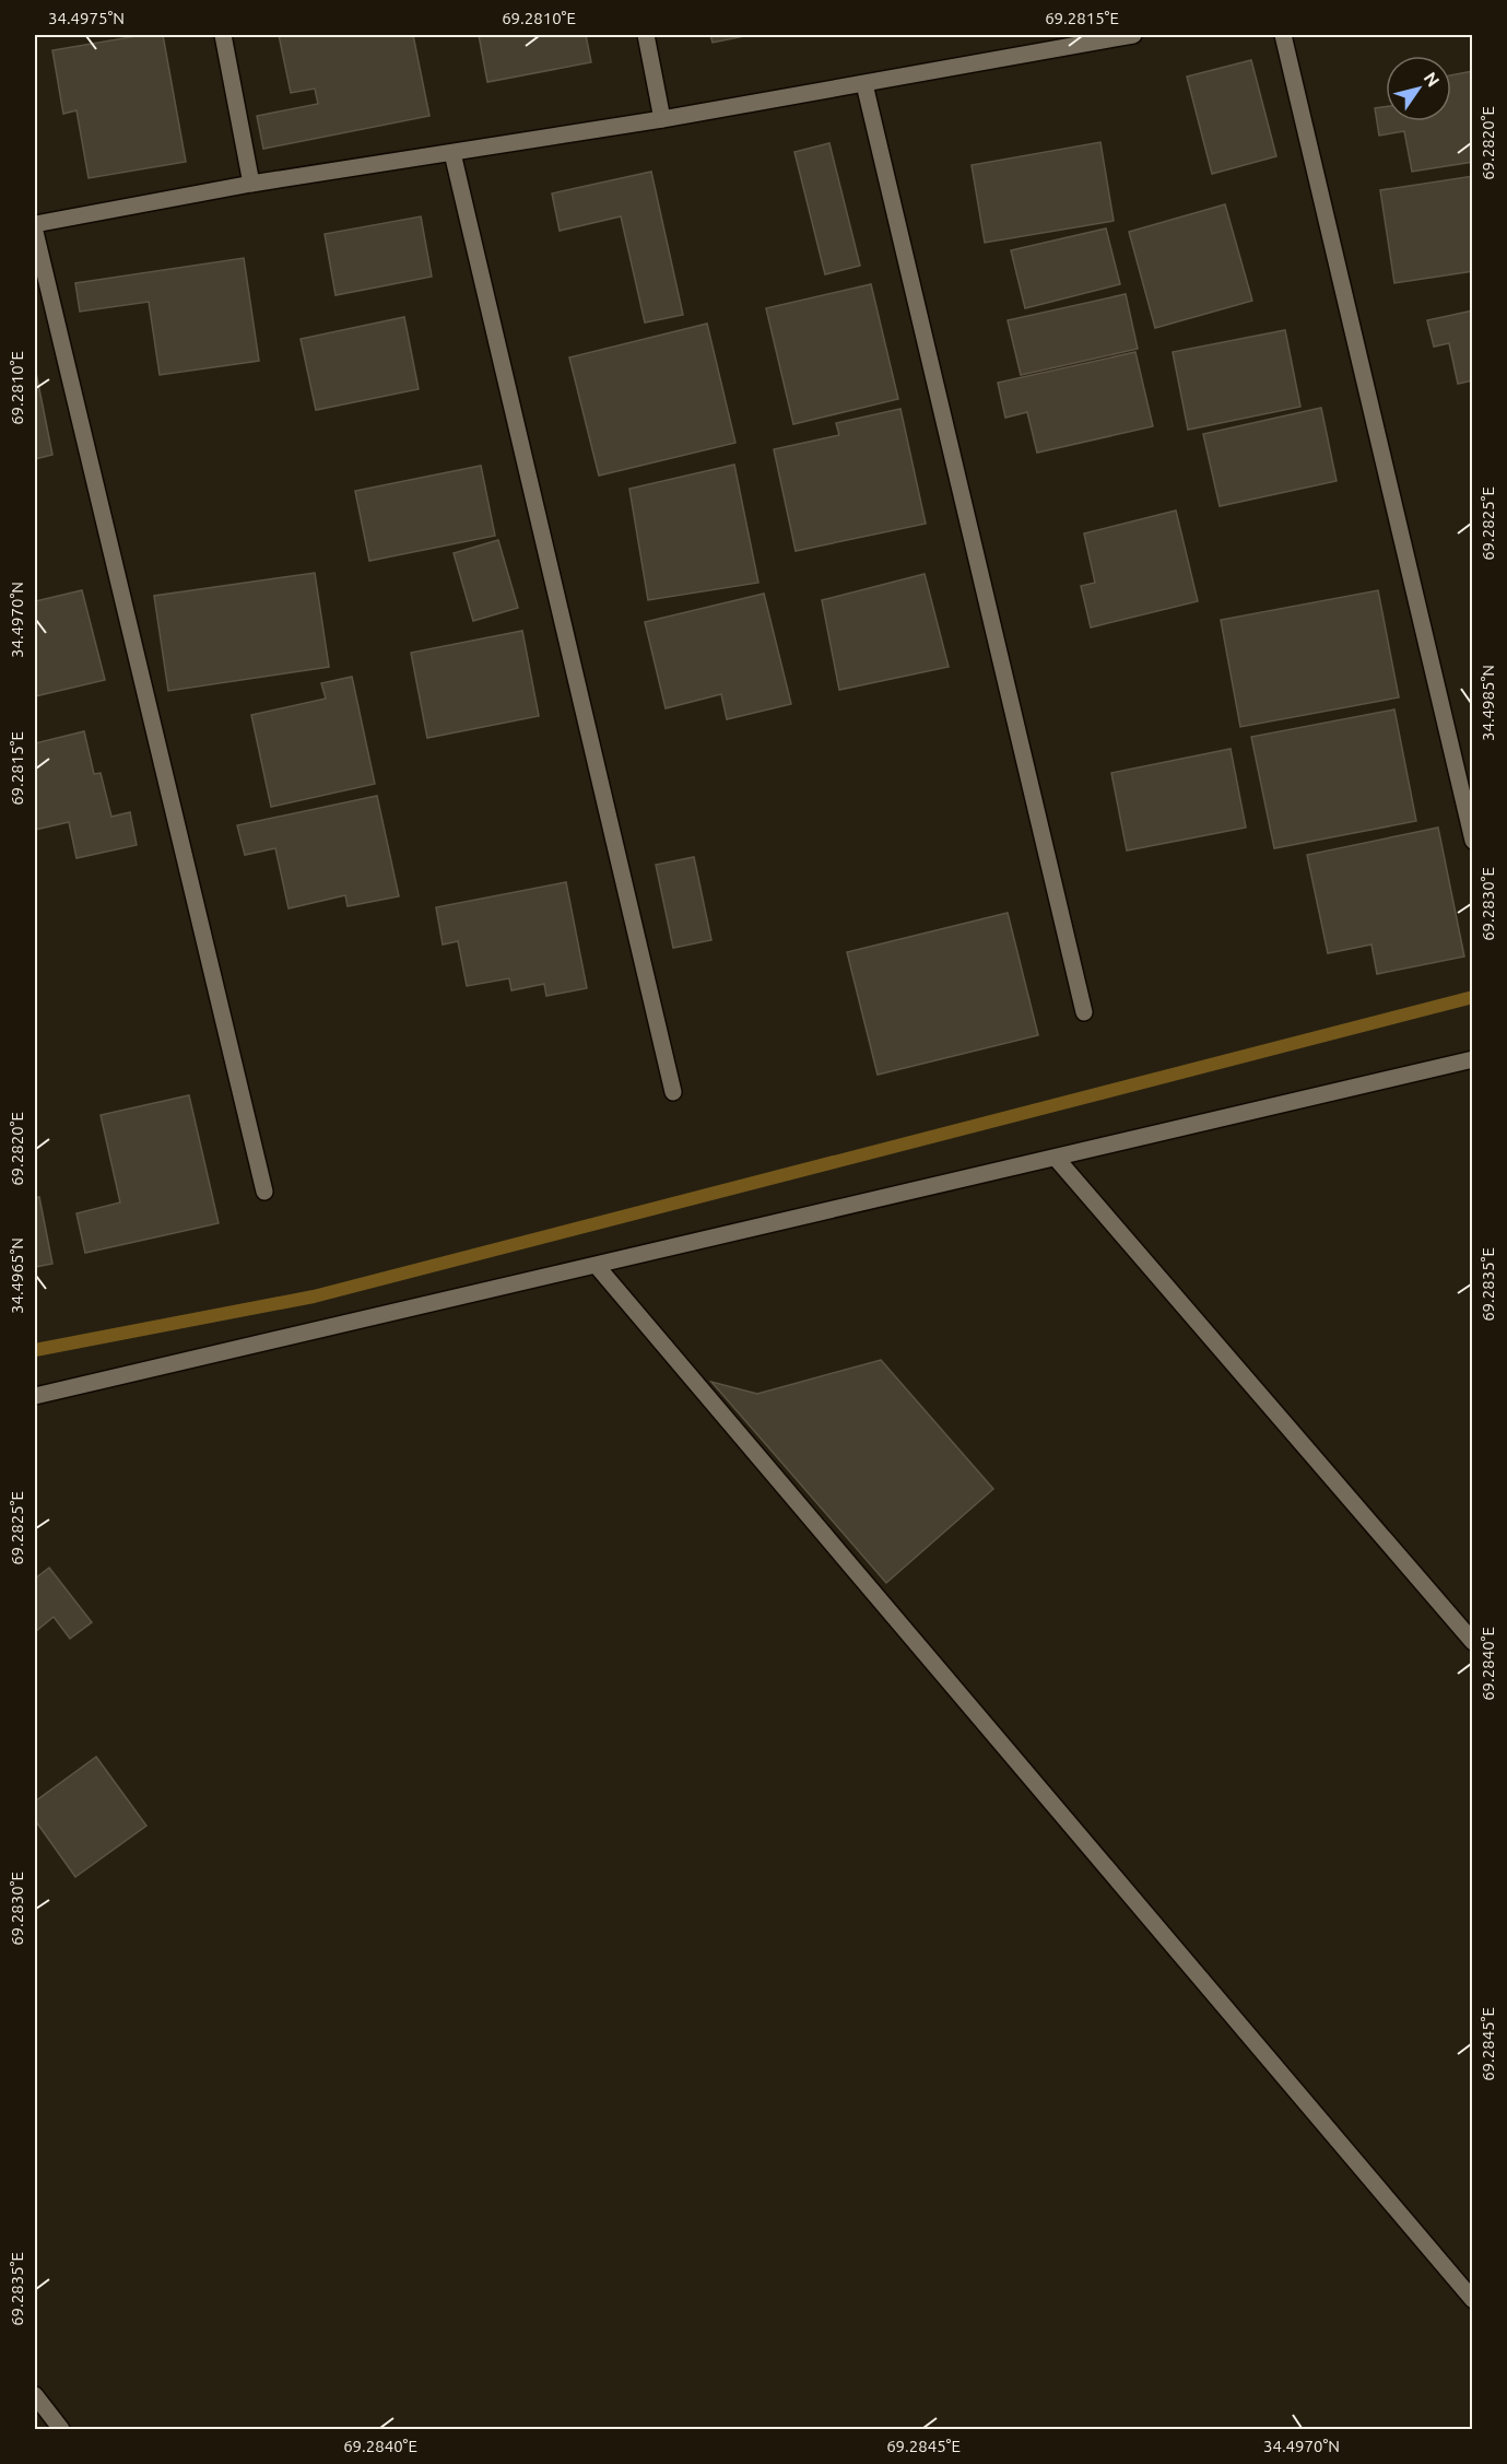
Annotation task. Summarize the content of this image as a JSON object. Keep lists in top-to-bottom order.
{
  "north": "top right",
  "coordinates": [
    "34.4975°N",
    "69.2810°E",
    "69.2815°E",
    "69.2820°E",
    "69.2825°E",
    "34.4970°N",
    "34.4985°N",
    "69.2830°E",
    "34.4965°N",
    "69.2835°E",
    "69.2840°E",
    "69.2845°E"
  ]
}
